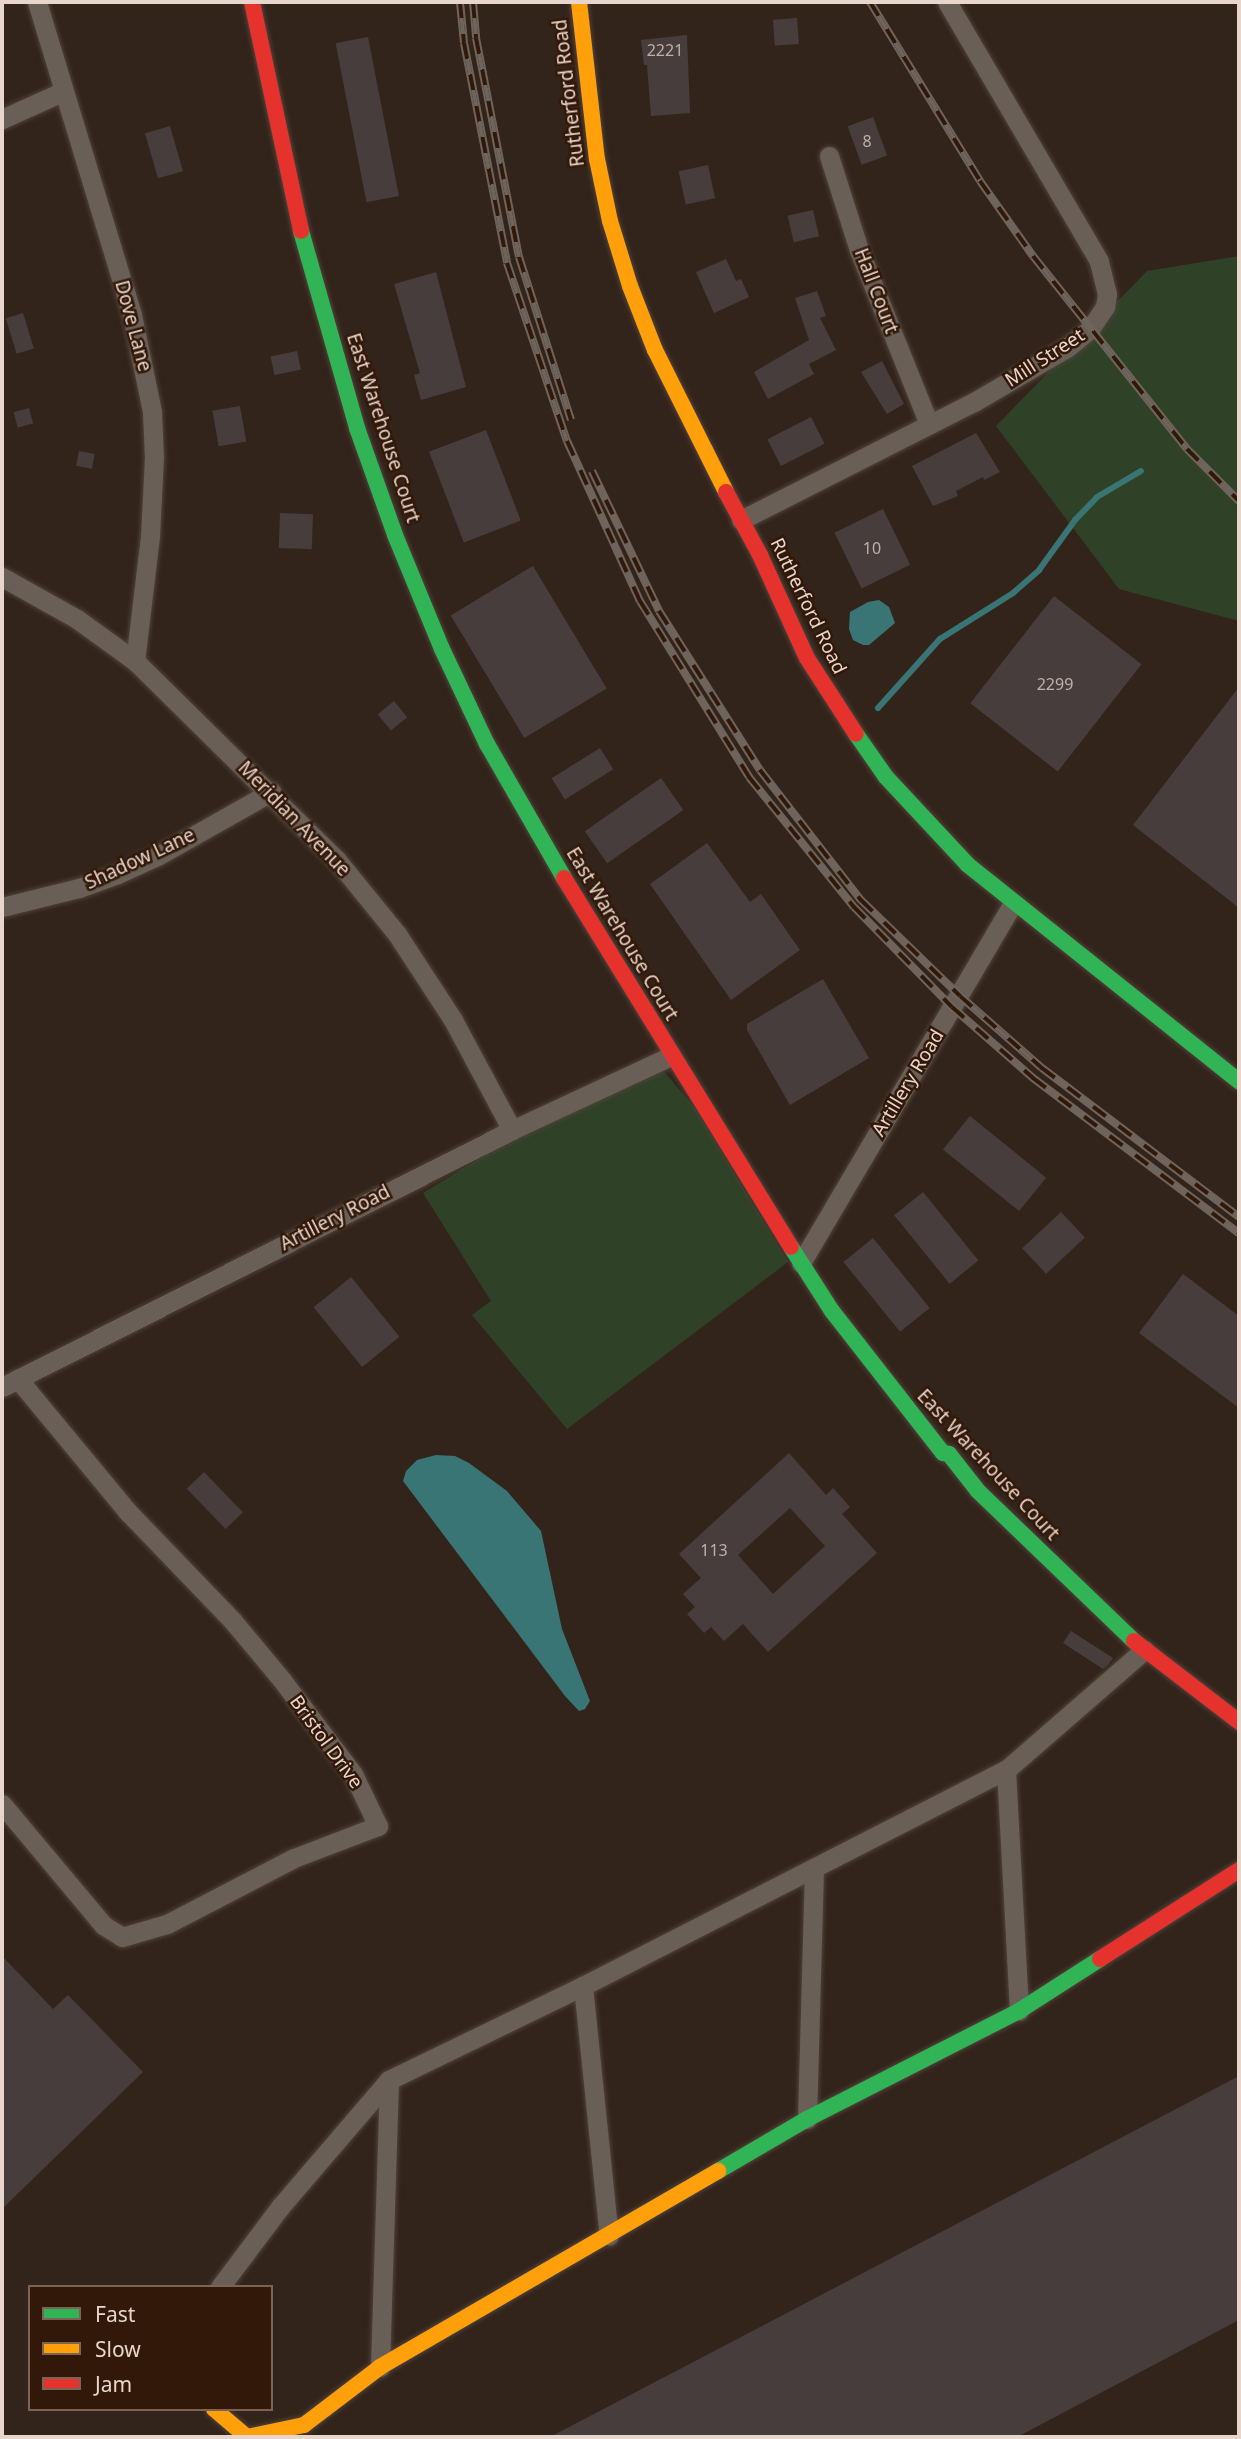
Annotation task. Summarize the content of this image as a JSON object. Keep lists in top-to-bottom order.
{
  "streets": {
    "street": [
      "Rutherford Road",
      "Hall Court",
      "Dove Lane",
      "Mill Street",
      "East Warehouse Court",
      "Meridian Avenue",
      "Shadow Lane",
      "Artillery Road",
      "Bristol Drive"
    ]
  },
  "crossings": [
    ["Rutherford Road", "Mill Street"],
    ["Rutherford Road", "Artillery Road"],
    ["Hall Court", "Mill Street"],
    ["Dove Lane", "Meridian Avenue"],
    ["East Warehouse Court", "Artillery Road"],
    ["Meridian Avenue", "Shadow Lane"],
    ["Meridian Avenue", "Artillery Road"],
    ["Artillery Road", "Bristol Drive"]
  ],
  "house_numbers": [
    "2221",
    "8",
    "10",
    "2299",
    "113"
  ],
  "legend": ["Fast", "Slow", "Jam"]
}
